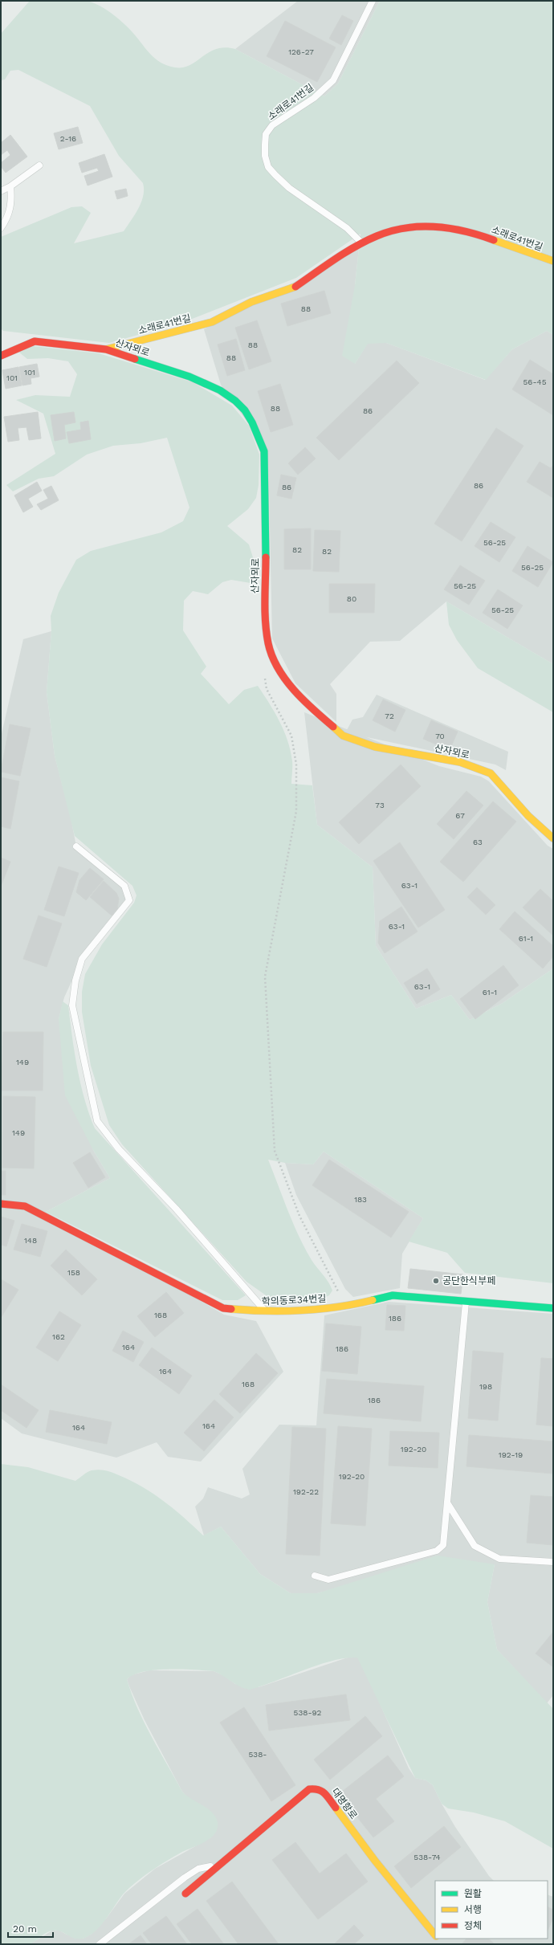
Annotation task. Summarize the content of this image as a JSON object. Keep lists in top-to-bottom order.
{
  "streets": {
    "street": [
      "소래로41번길",
      "산자뫼로",
      "학의동로34번길",
      "대명항로"
    ]
  },
  "crossings": [
    ["소래로41번길", "산자뫼로"]
  ],
  "places": ["공단한식부페"],
  "house_numbers": [
    "126-27",
    "2-16",
    "88",
    "88",
    "88",
    "101",
    "101",
    "56-45",
    "88",
    "86",
    "86",
    "86",
    "56-25",
    "82",
    "82",
    "56-25",
    "56-25",
    "80",
    "56-25",
    "72",
    "70",
    "73",
    "67",
    "63",
    "63-1",
    "63-1",
    "61-1",
    "63-1",
    "61-1",
    "149",
    "149",
    "183",
    "148",
    "158",
    "168",
    "186",
    "162",
    "164",
    "186",
    "164",
    "168",
    "198",
    "186",
    "164",
    "164",
    "192-20",
    "192-19",
    "192-20",
    "192-22",
    "538-92",
    "538-",
    "538-74"
  ],
  "legend": ["원활", "서행", "정체"],
  "scale_bar": "20 m"
}
